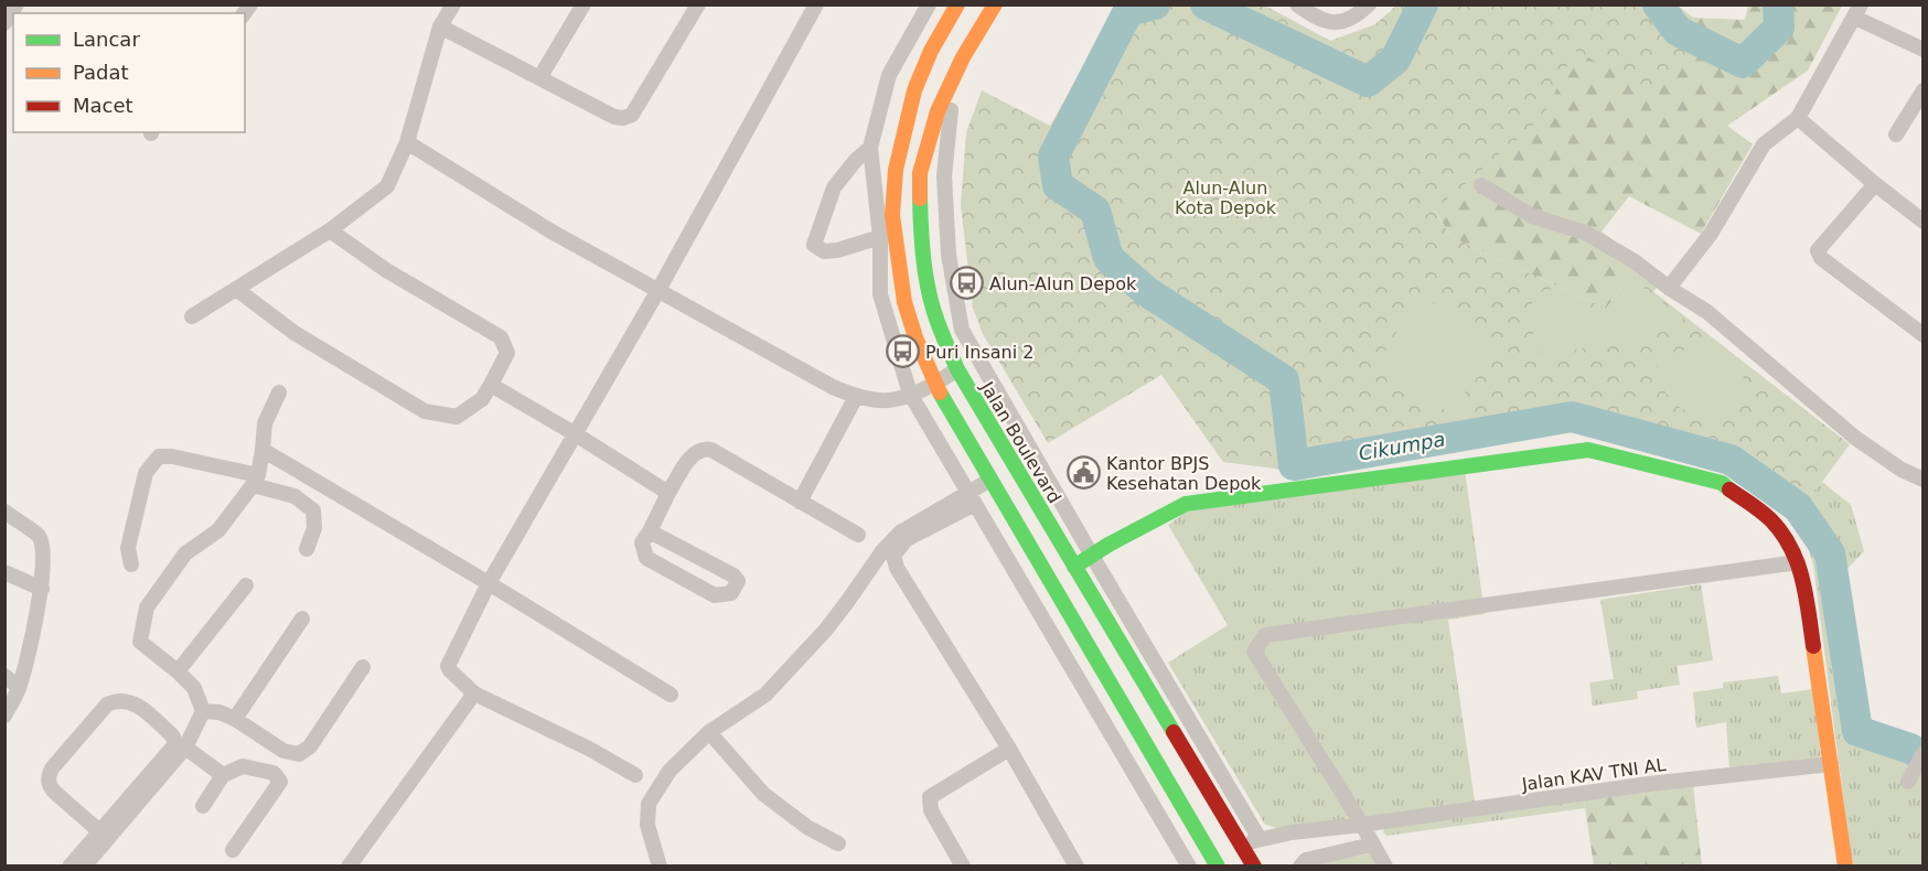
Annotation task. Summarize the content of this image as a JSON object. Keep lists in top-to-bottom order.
{
  "streets": {
    "main road": ["Jalan Boulevard"],
    "street": ["Jalan KAV TNI AL"]
  },
  "crossings": [
    ["Jalan Boulevard", "Jalan KAV TNI AL"]
  ],
  "water": ["Cikumpa"],
  "parks": ["Alun-Alun Kota Depok"],
  "places": {
    "bus stop": ["Alun-Alun Depok", "Puri Insani 2"],
    "public building": ["Kantor BPJS Kesehatan Depok"]
  },
  "legend": ["Lancar", "Padat", "Macet"]
}
